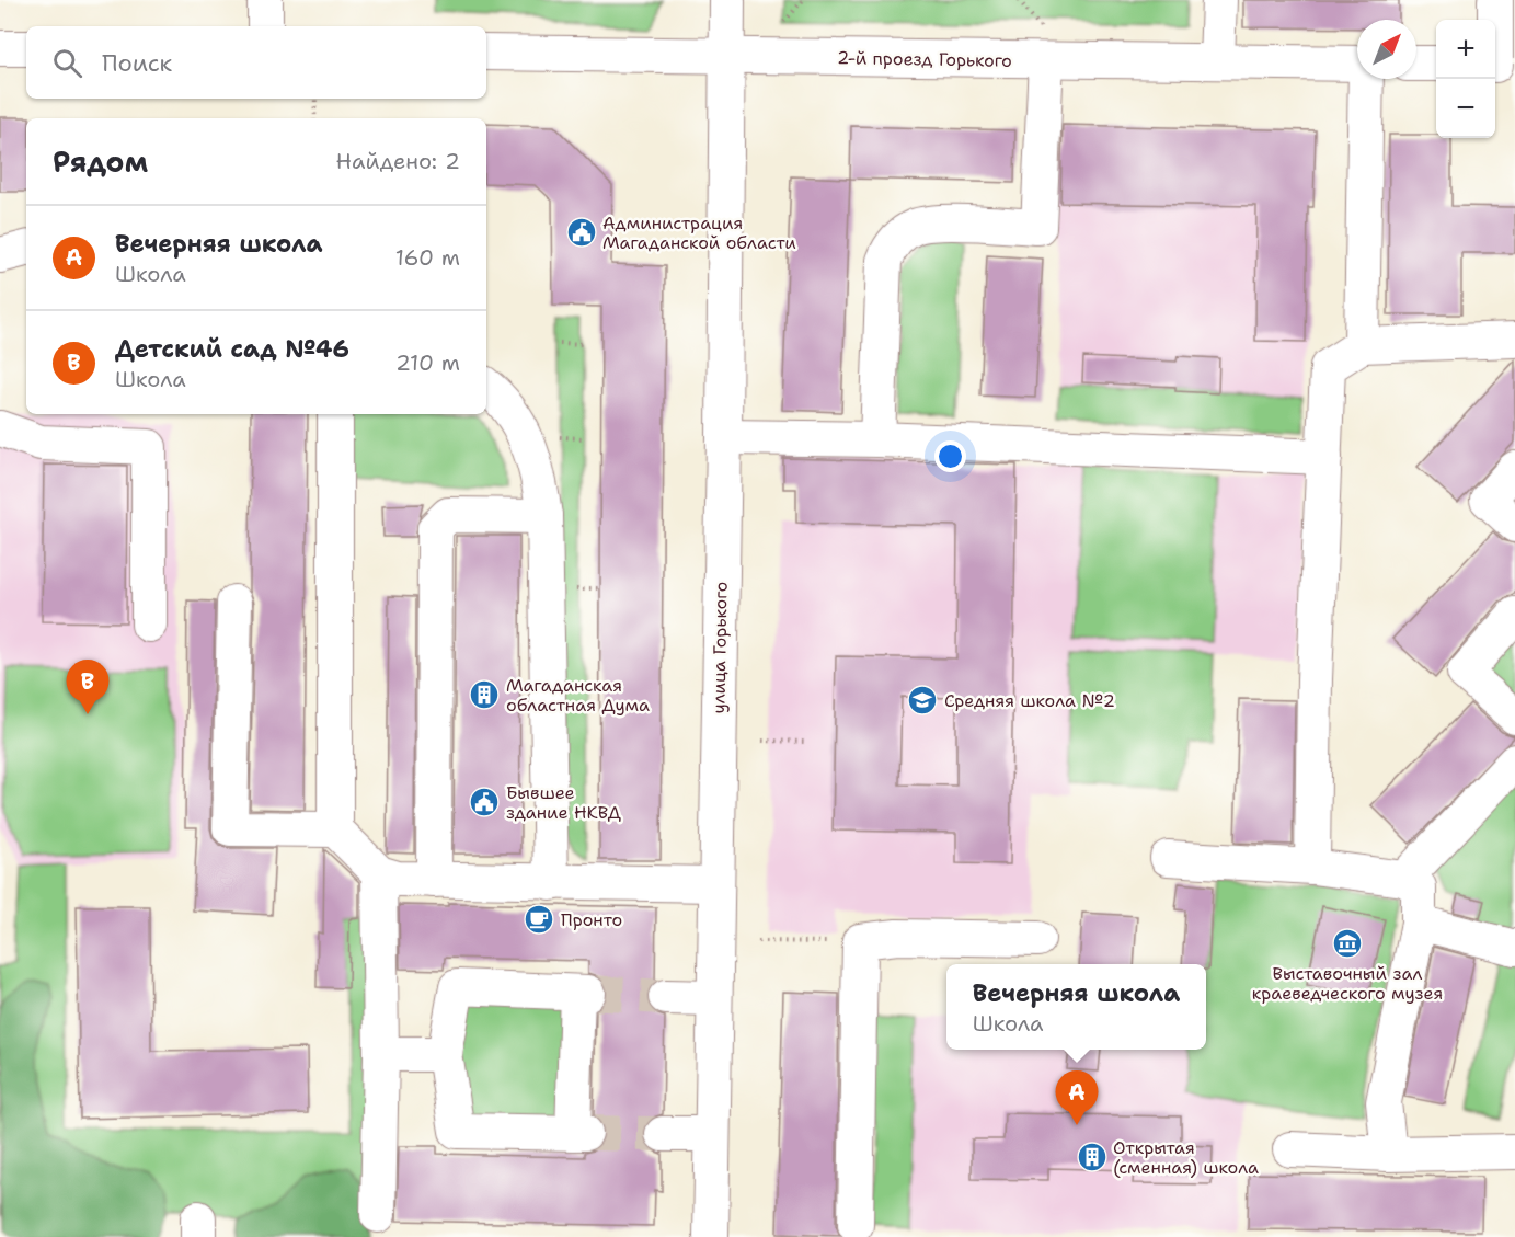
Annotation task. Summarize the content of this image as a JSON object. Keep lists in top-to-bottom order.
{
  "streets": {
    "street": ["2-й проезд Горького", "улица Горького"]
  },
  "crossings": [
    ["2-й проезд Горького", "улица Горького"]
  ],
  "places": {
    "public building": ["Администрация Магаданской области", "Бывшее здание НКВД"],
    "building": ["Магаданская областная Дума", "Открытая (сменная) школа"],
    "school or university": ["Средняя школа №2"],
    "cafe": ["Пронто"],
    "museum": ["Выставочный зал краеведческого музея"]
  },
  "north": "top right",
  "page": {
    "map_buttons": ["+", "−"],
    "search": "Поиск",
    "heading": ["Рядом", "Найдено: 2"],
    "list": [
      {
        "mark": "A",
        "name": "Вечерняя школа",
        "note": "Школа",
        "value": "160 m"
      },
      {
        "mark": "B",
        "name": "Детский сад №46",
        "note": "Школа",
        "value": "210 m"
      }
    ],
    "pins": ["B", "A"],
    "popup": ["Вечерняя школа", "Школа"]
  }
}
